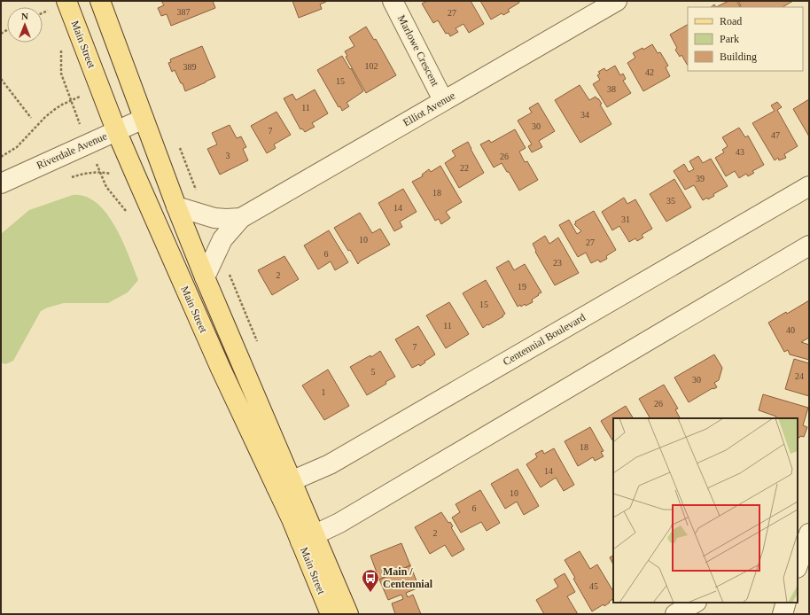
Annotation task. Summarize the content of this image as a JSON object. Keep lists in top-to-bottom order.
{
  "streets": {
    "main road": ["Main Street"],
    "street": [
      "Marlowe Crescent",
      "Elliot Avenue",
      "Riverdale Avenue",
      "Centennial Boulevard"
    ]
  },
  "crossings": [
    ["Main Street", "Elliot Avenue"],
    ["Main Street", "Riverdale Avenue"],
    ["Main Street", "Centennial Boulevard"],
    ["Marlowe Crescent", "Elliot Avenue"]
  ],
  "places": {
    "bus stop": ["Main / Centennial"]
  },
  "house_numbers": [
    "387",
    "27",
    "102",
    "389",
    "42",
    "15",
    "38",
    "11",
    "34",
    "30",
    "7",
    "47",
    "43",
    "3",
    "26",
    "22",
    "39",
    "18",
    "35",
    "14",
    "31",
    "10",
    "27",
    "6",
    "23",
    "2",
    "19",
    "15",
    "11",
    "40",
    "7",
    "5",
    "24",
    "30",
    "1",
    "26",
    "18",
    "14",
    "10",
    "6",
    "2",
    "45"
  ],
  "legend": ["Road", "Park", "Building"],
  "north": "top"
}
